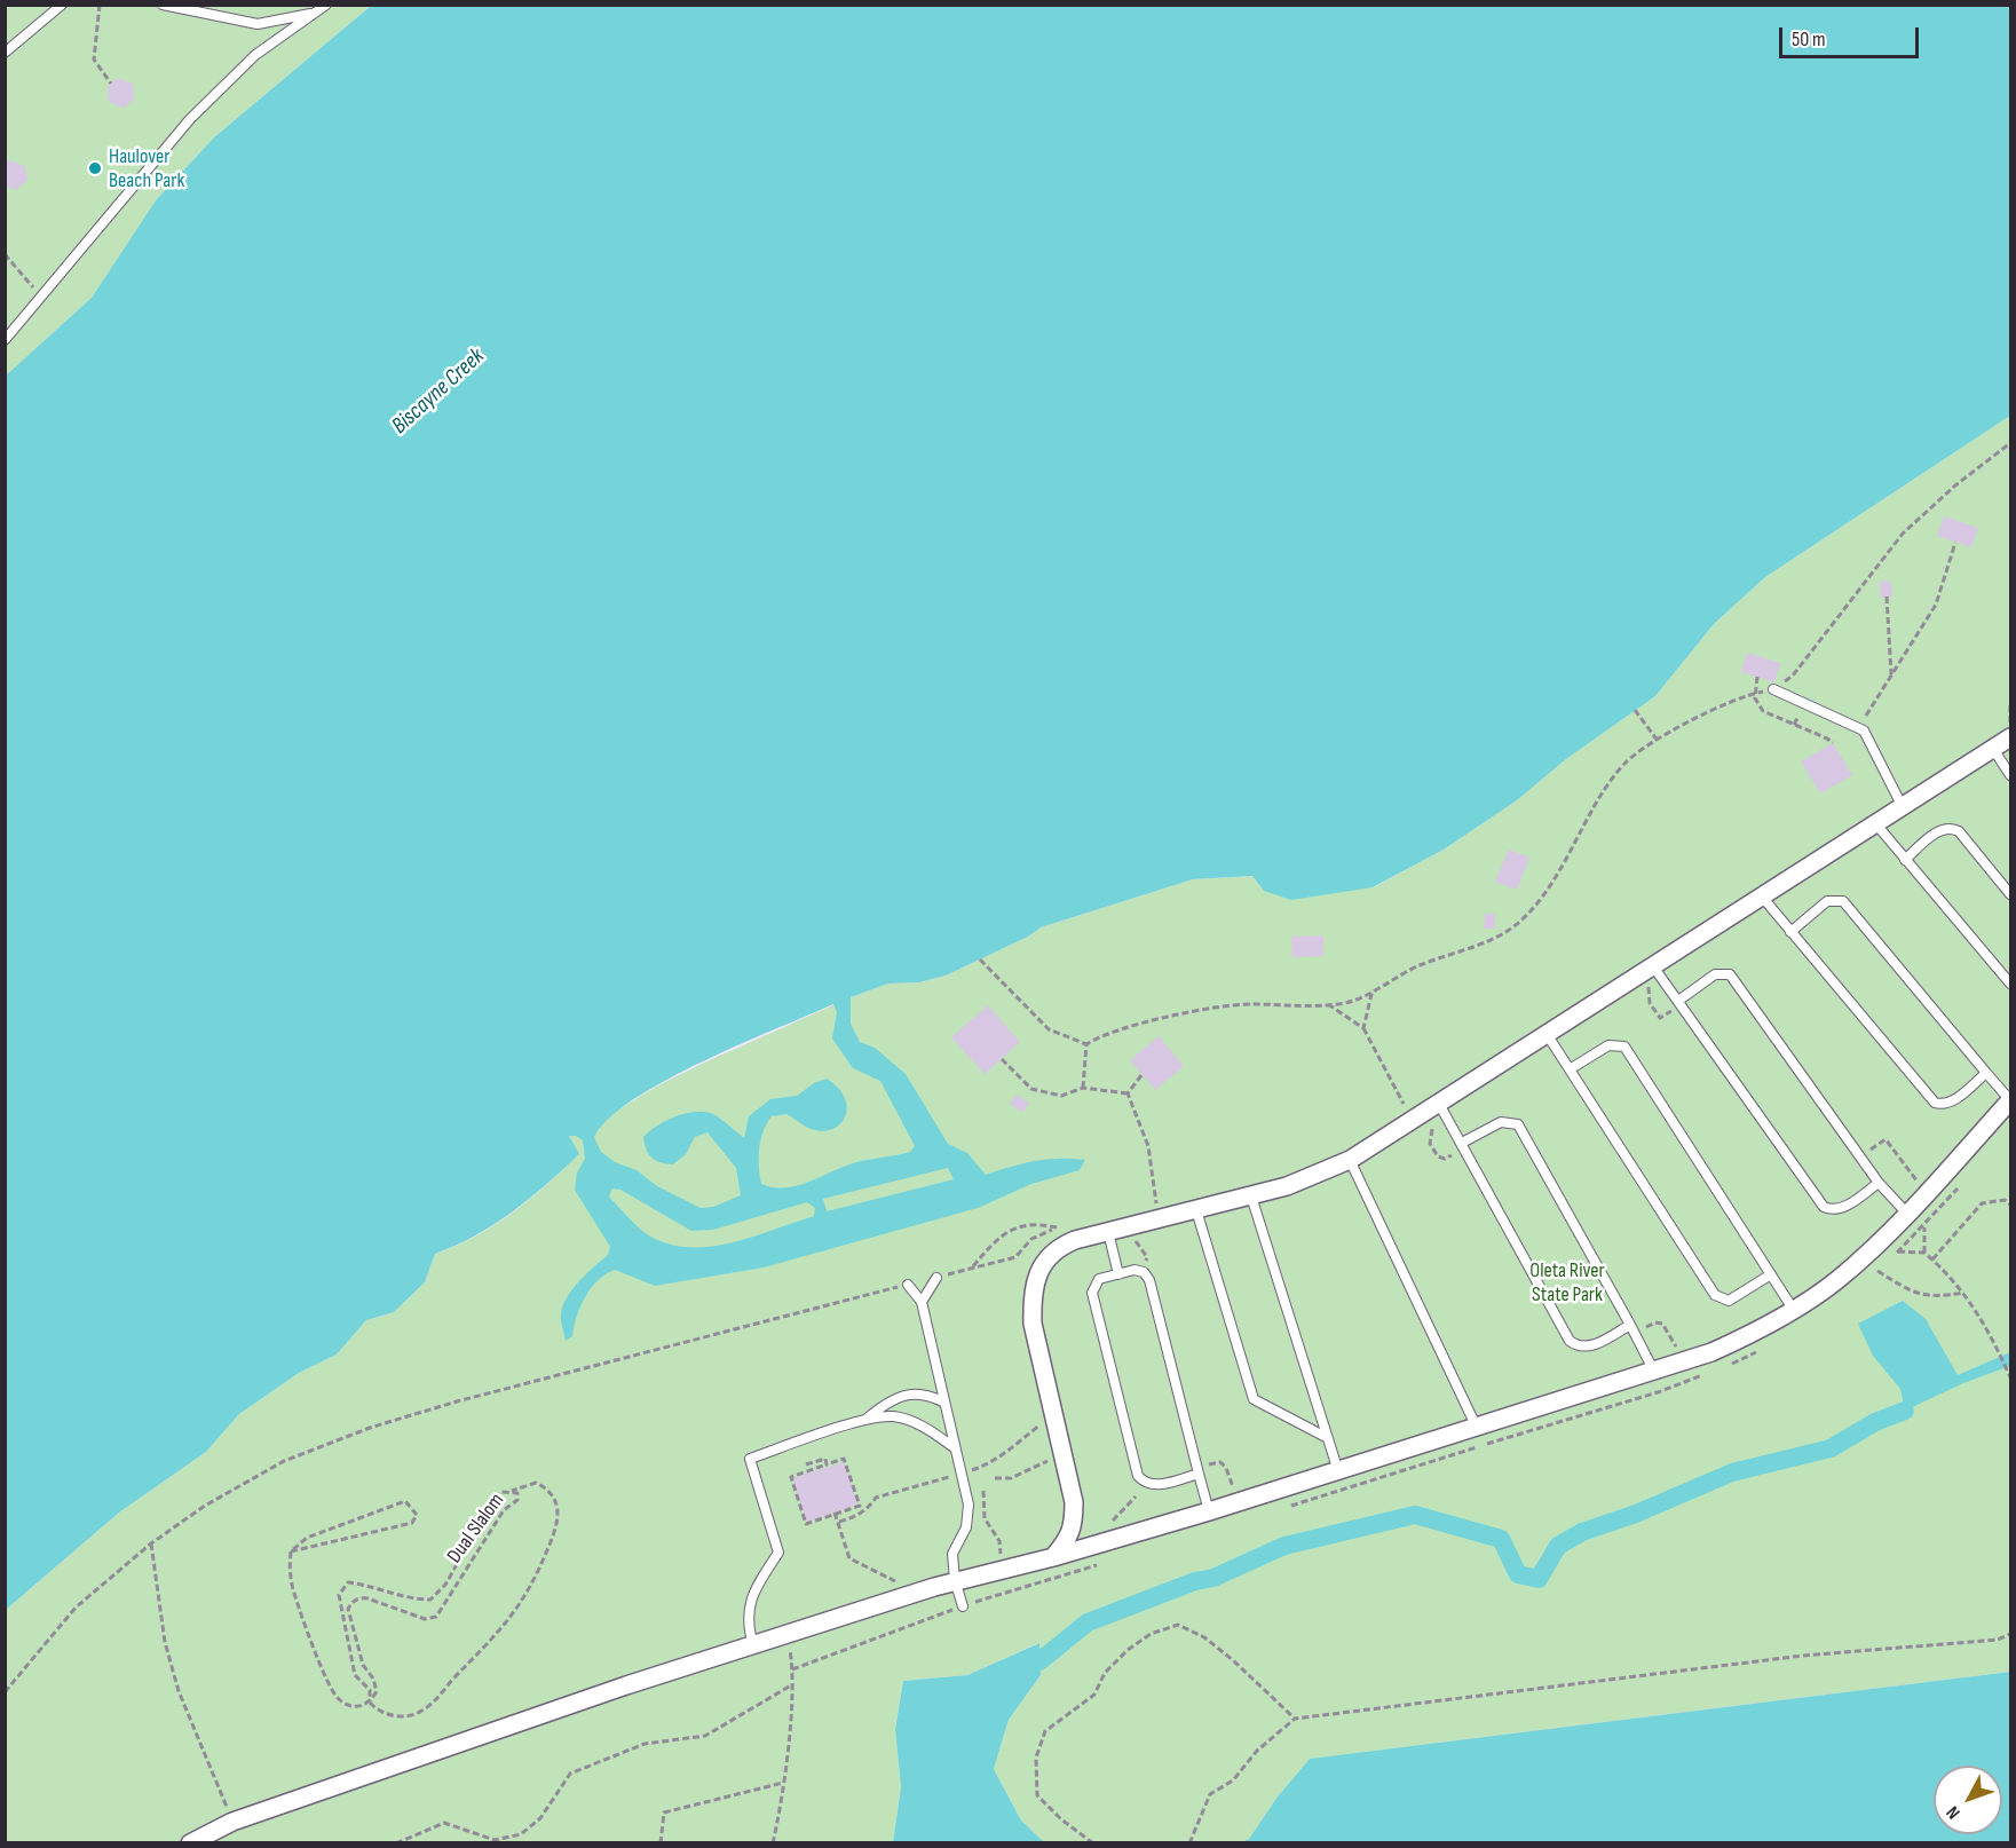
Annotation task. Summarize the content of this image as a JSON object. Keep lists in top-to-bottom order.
{
  "streets": {
    "path": ["Dual Slalom"]
  },
  "water": ["Biscayne Creek"],
  "parks": ["Oleta River State Park"],
  "places": ["Haulover Beach Park"],
  "scale_bar": "50 m",
  "north": "bottom left"
}
